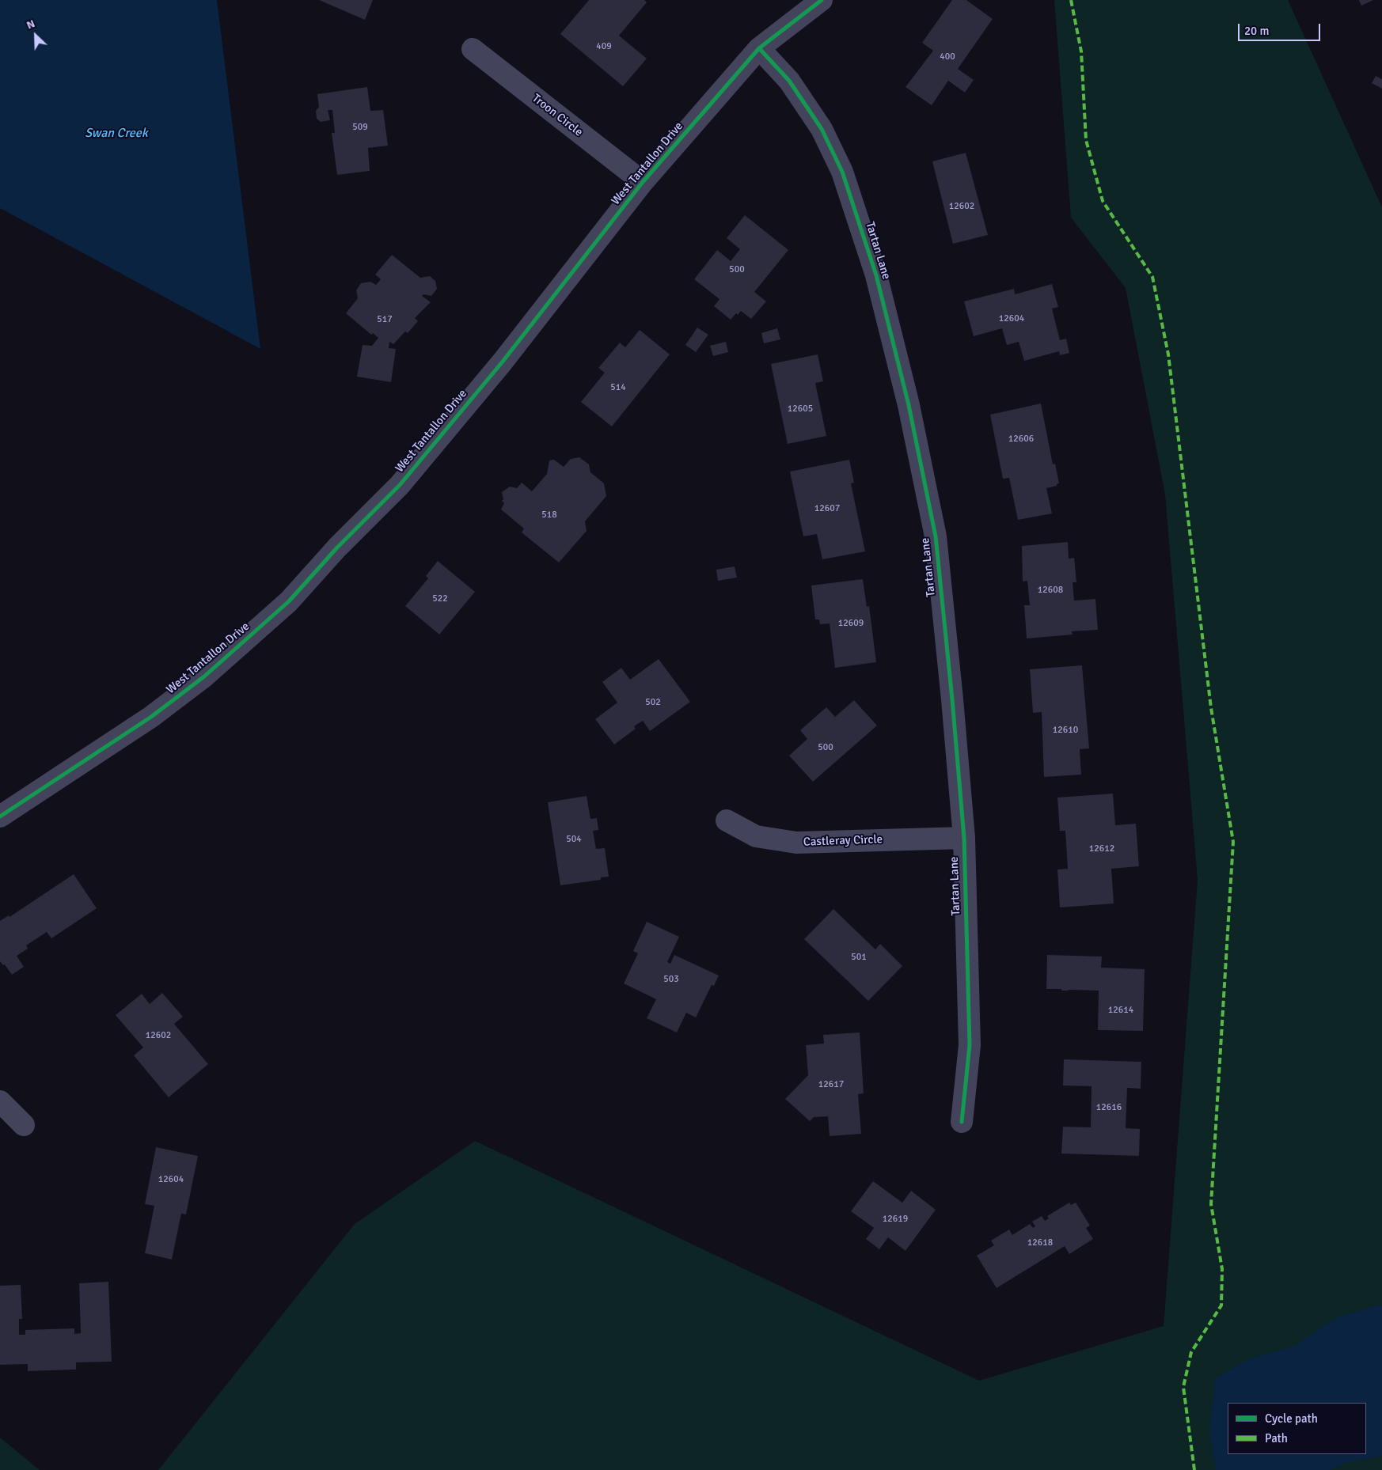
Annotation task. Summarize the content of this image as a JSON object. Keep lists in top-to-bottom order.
{
  "streets": {
    "street": [
      "Troon Circle",
      "West Tantallon Drive",
      "Tartan Lane",
      "Castleray Circle"
    ]
  },
  "crossings": [
    ["Troon Circle", "West Tantallon Drive"],
    ["West Tantallon Drive", "Tartan Lane"],
    ["Tartan Lane", "Castleray Circle"]
  ],
  "water": ["Swan Creek"],
  "house_numbers": [
    "409",
    "400",
    "509",
    "12602",
    "500",
    "12604",
    "517",
    "514",
    "12605",
    "12606",
    "12607",
    "518",
    "12608",
    "522",
    "12609",
    "502",
    "12610",
    "500",
    "504",
    "12612",
    "501",
    "503",
    "12614",
    "12602",
    "12617",
    "12616",
    "12604",
    "12619",
    "12618"
  ],
  "legend": ["Cycle path", "Path"],
  "scale_bar": "20 m",
  "north": "top left"
}
